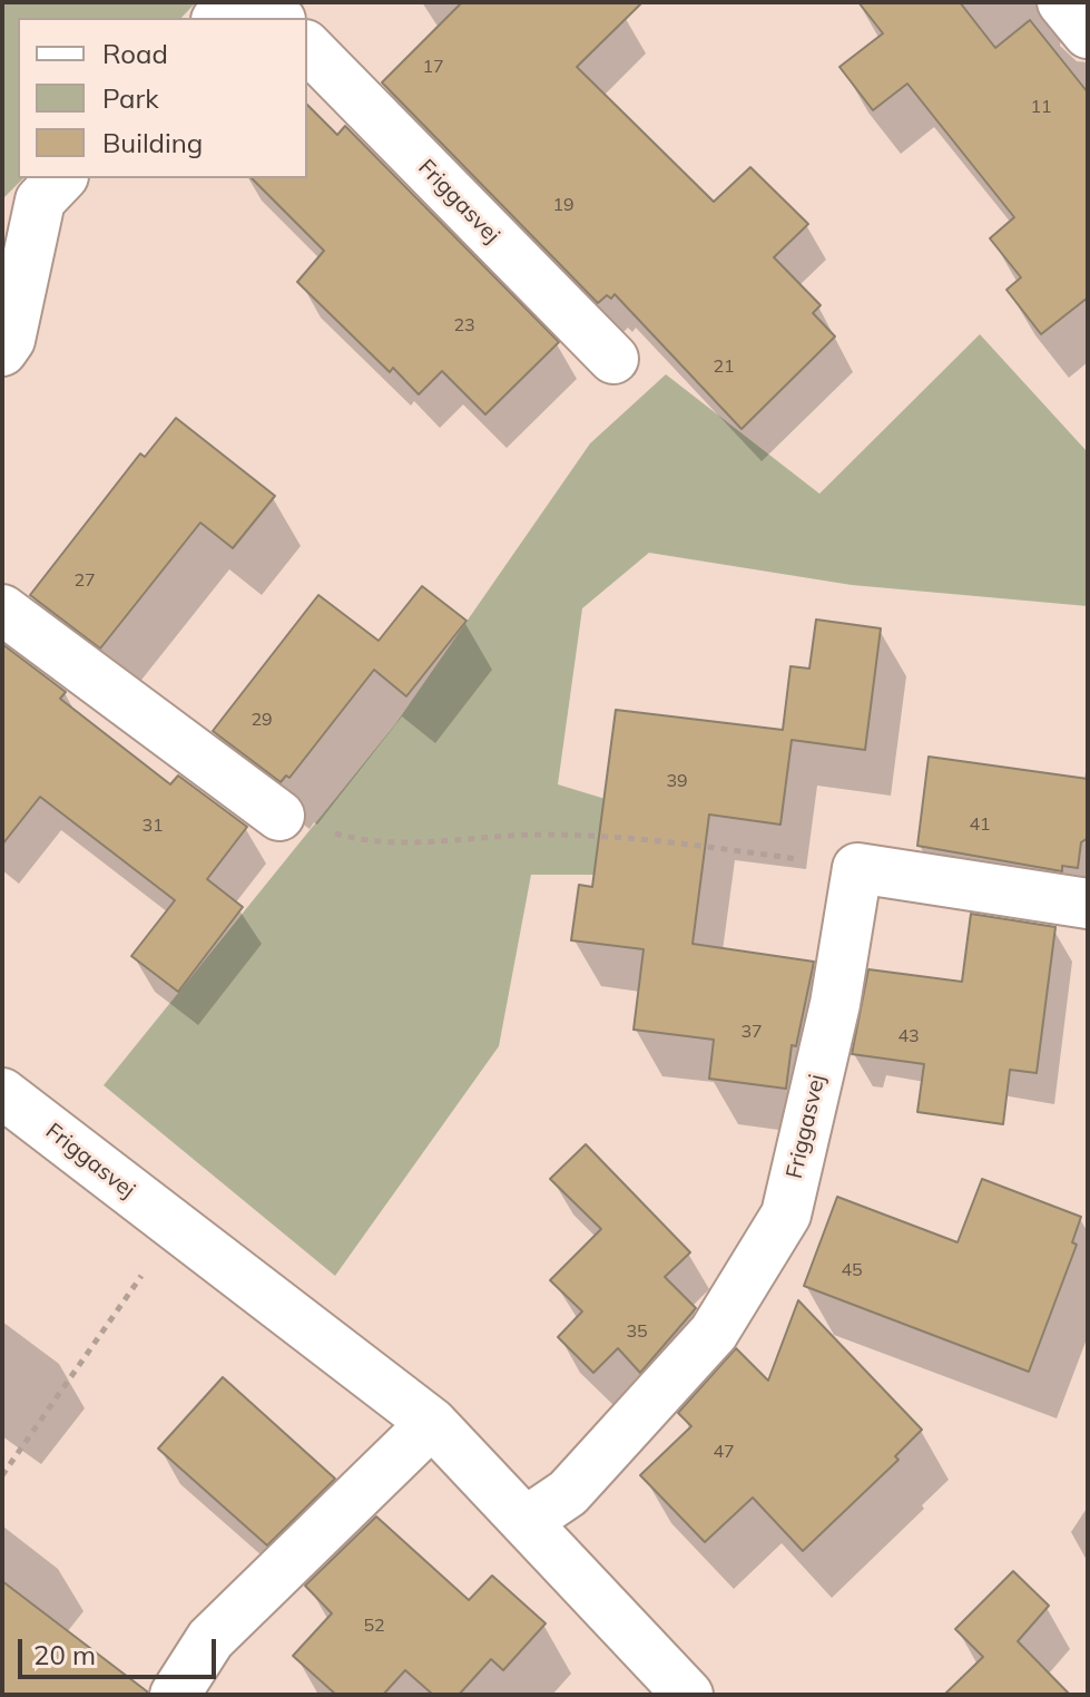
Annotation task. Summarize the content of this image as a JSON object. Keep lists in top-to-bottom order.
{
  "streets": {
    "street": ["Friggasvej"]
  },
  "house_numbers": [
    "17",
    "11",
    "19",
    "23",
    "21",
    "27",
    "29",
    "39",
    "41",
    "31",
    "37",
    "43",
    "45",
    "35",
    "47",
    "52"
  ],
  "legend": ["Road", "Park", "Building"],
  "scale_bar": "20 m"
}
